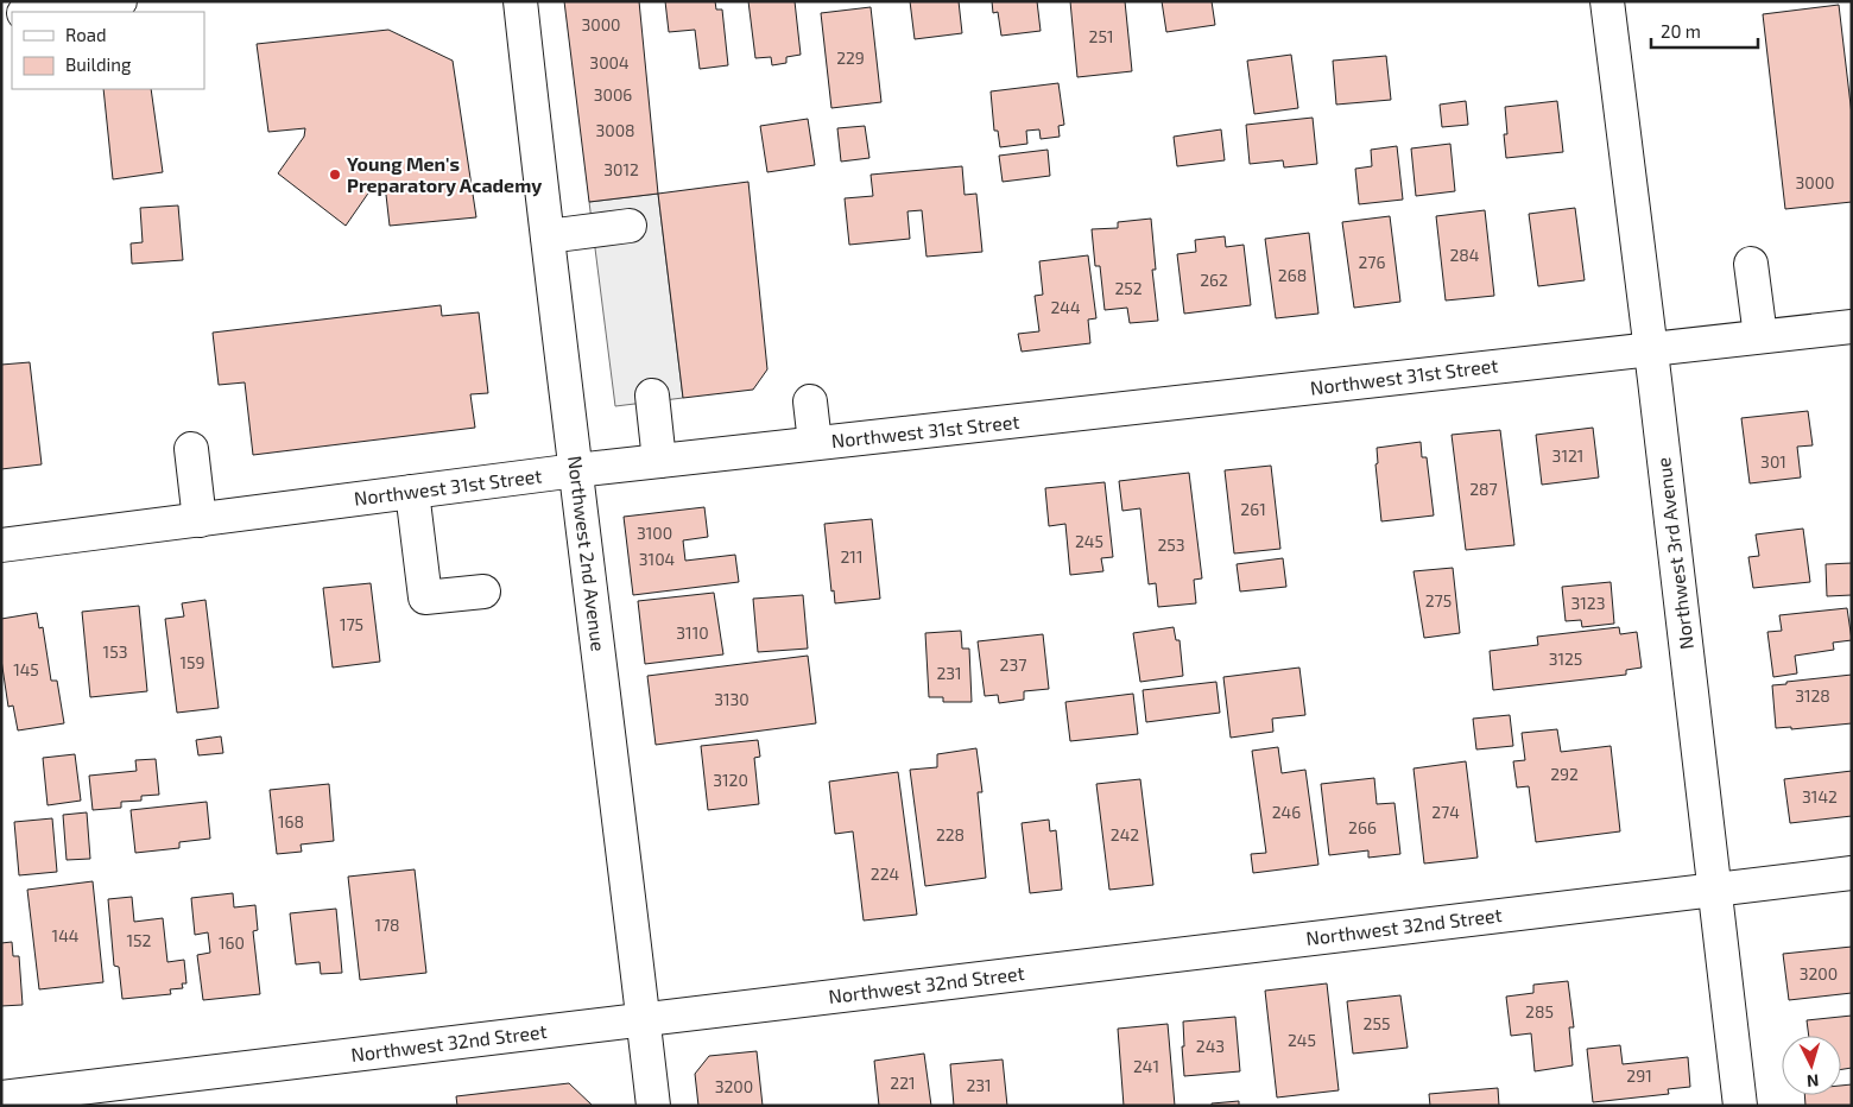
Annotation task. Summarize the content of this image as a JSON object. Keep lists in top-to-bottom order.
{
  "streets": {
    "street": [
      "Northwest 31st Street",
      "Northwest 2nd Avenue",
      "Northwest 3rd Avenue",
      "Northwest 32nd Street"
    ]
  },
  "crossings": [
    ["Northwest 31st Street", "Northwest 2nd Avenue"],
    ["Northwest 31st Street", "Northwest 3rd Avenue"],
    ["Northwest 2nd Avenue", "Northwest 32nd Street"],
    ["Northwest 3rd Avenue", "Northwest 32nd Street"]
  ],
  "places": ["Young Men's Preparatory Academy"],
  "house_numbers": [
    "3000",
    "251",
    "229",
    "3004",
    "3006",
    "3008",
    "3012",
    "3000",
    "284",
    "276",
    "268",
    "262",
    "252",
    "244",
    "3121",
    "301",
    "287",
    "261",
    "3100",
    "245",
    "253",
    "211",
    "3104",
    "275",
    "3123",
    "175",
    "3110",
    "153",
    "3125",
    "159",
    "237",
    "145",
    "231",
    "3128",
    "3130",
    "292",
    "3120",
    "3142",
    "246",
    "274",
    "168",
    "266",
    "228",
    "242",
    "224",
    "178",
    "144",
    "152",
    "160",
    "3200",
    "285",
    "255",
    "245",
    "243",
    "241",
    "291",
    "221",
    "231",
    "3200"
  ],
  "legend": ["Road", "Building"],
  "scale_bar": "20 m",
  "north": "bottom"
}
